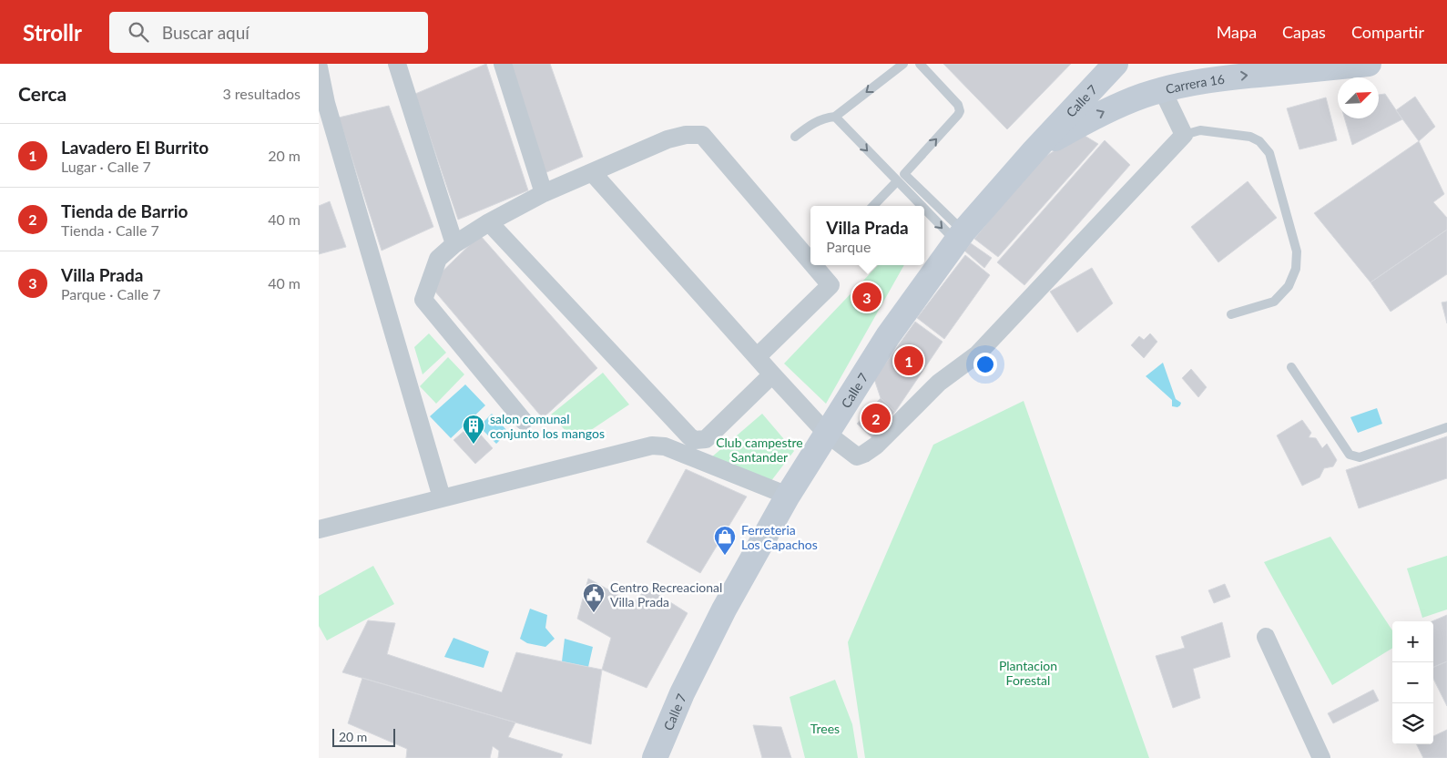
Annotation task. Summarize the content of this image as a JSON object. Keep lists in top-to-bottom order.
{
  "streets": {
    "street": ["Carrera 16", "Calle 7"]
  },
  "crossings": [
    ["Carrera 16", "Calle 7"]
  ],
  "one_way": ["Carrera 16"],
  "parks": ["Club campestre Santander", "Plantacion Forestal", "Trees"],
  "places": {
    "building": ["salon comunal conjunto los mangos"],
    "shop": ["Ferreteria Los Capachos"],
    "public building": ["Centro Recreacional Villa Prada"]
  },
  "scale_bar": "20 m",
  "north": "top right",
  "page": {
    "header": "Strollr",
    "search": "Buscar aquí",
    "nav": ["Mapa", "Capas", "Compartir"],
    "heading": ["Cerca", "3 resultados"],
    "list": [
      {
        "mark": "1",
        "name": "Lavadero El Burrito",
        "note": "Lugar · Calle 7",
        "value": "20 m"
      },
      {
        "mark": "2",
        "name": "Tienda de Barrio",
        "note": "Tienda · Calle 7",
        "value": "40 m"
      },
      {
        "mark": "3",
        "name": "Villa Prada",
        "note": "Parque · Calle 7",
        "value": "40 m"
      }
    ],
    "popup": ["Villa Prada", "Parque"],
    "pins": ["3", "1", "2"],
    "map_buttons": ["+", "−"],
    "scale": "20 m"
  }
}
